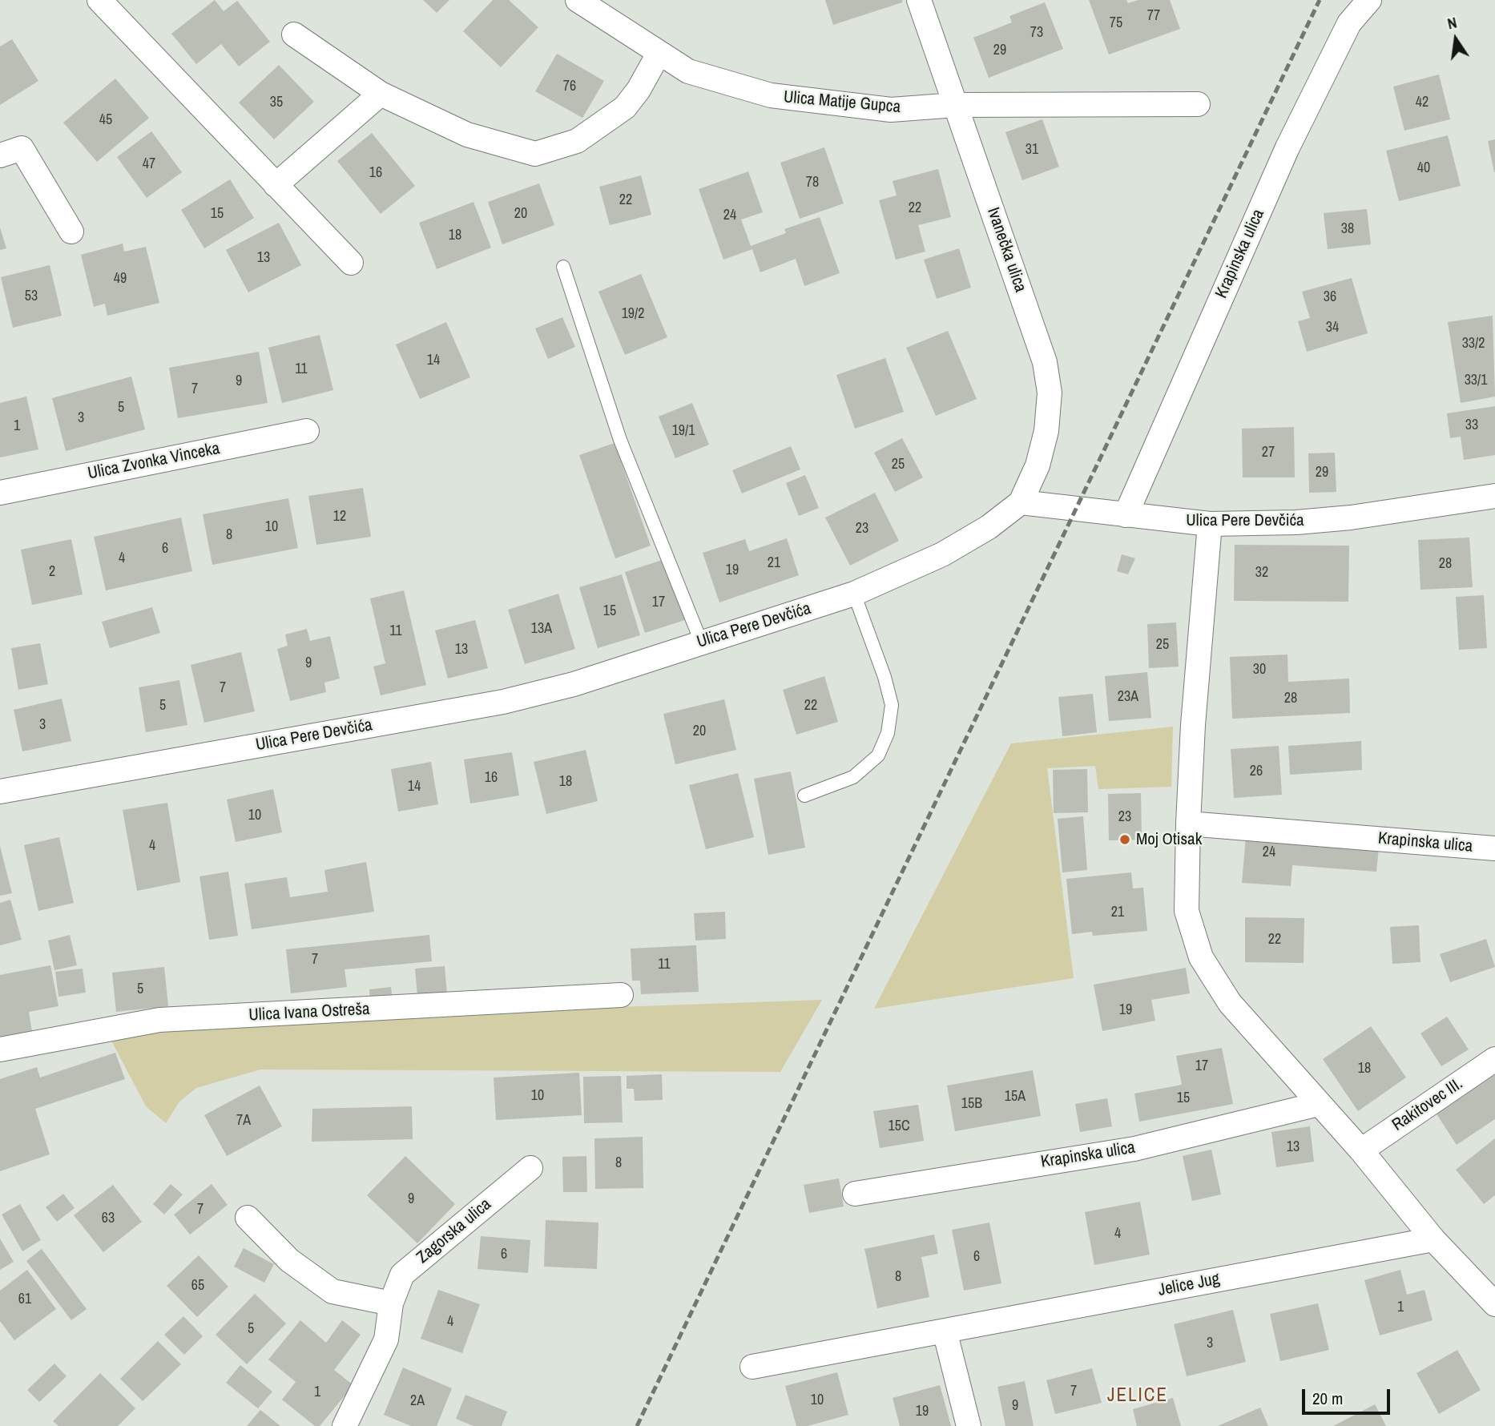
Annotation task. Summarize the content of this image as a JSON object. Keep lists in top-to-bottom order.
{
  "streets": {
    "street": [
      "Ulica Matije Gupca",
      "Ivanečka ulica",
      "Krapinska ulica",
      "Ulica Zvonka Vinceka",
      "Ulica Pere Devčića",
      "Ulica Ivana Ostreša",
      "Rakitovec III.",
      "Zagorska ulica",
      "Jelice Jug"
    ]
  },
  "crossings": [
    ["Ulica Matije Gupca", "Ivanečka ulica"],
    ["Ivanečka ulica", "Ulica Pere Devčića"],
    ["Krapinska ulica", "Ulica Pere Devčića"]
  ],
  "districts": ["JELICE"],
  "places": ["Moj Otisak"],
  "house_numbers": [
    "77",
    "75",
    "73",
    "29",
    "76",
    "35",
    "42",
    "45",
    "31",
    "47",
    "40",
    "16",
    "78",
    "22",
    "22",
    "15",
    "20",
    "24",
    "38",
    "18",
    "13",
    "49",
    "53",
    "36",
    "19/2",
    "34",
    "33/2",
    "14",
    "11",
    "33/1",
    "9",
    "7",
    "5",
    "3",
    "33",
    "1",
    "19/1",
    "27",
    "25",
    "29",
    "12",
    "10",
    "23",
    "8",
    "6",
    "4",
    "21",
    "28",
    "19",
    "2",
    "32",
    "17",
    "15",
    "13A",
    "11",
    "25",
    "13",
    "9",
    "30",
    "7",
    "23A",
    "28",
    "5",
    "22",
    "3",
    "20",
    "26",
    "16",
    "18",
    "14",
    "10",
    "23",
    "4",
    "24",
    "21",
    "22",
    "7",
    "11",
    "5",
    "19",
    "17",
    "18",
    "10",
    "15A",
    "15",
    "15B",
    "7A",
    "15C",
    "13",
    "8",
    "9",
    "7",
    "63",
    "4",
    "6",
    "6",
    "8",
    "65",
    "61",
    "1",
    "4",
    "5",
    "3",
    "7",
    "1",
    "10",
    "2A",
    "9",
    "19"
  ],
  "scale_bar": "20 m",
  "north": "top"
}
